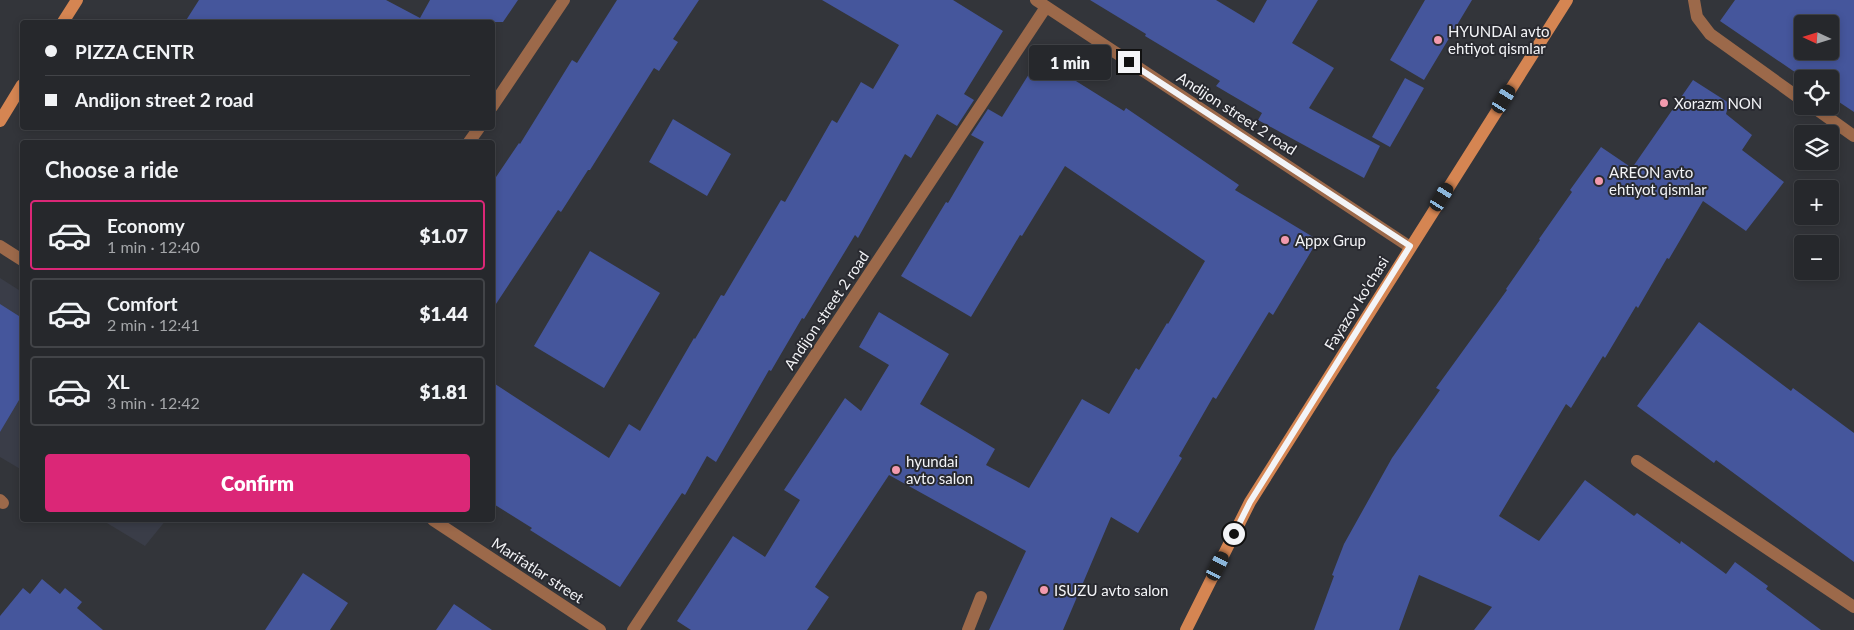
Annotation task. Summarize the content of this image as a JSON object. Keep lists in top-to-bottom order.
{
  "streets": {
    "main road": ["Fayazov ko'chasi"],
    "street": ["Andijon street 2 road", "Marifatlar street"]
  },
  "crossings": [
    ["Andijon street 2 road", "Fayazov ko'chasi"]
  ],
  "places": [
    "HYUNDAI avto ehtiyot qismlar",
    "Xorazm NON",
    "AREON avto ehtiyot qismlar",
    "Appx Grup",
    "hyundai avto salon",
    "ISUZU avto salon"
  ],
  "north": "left",
  "page": {
    "map_buttons": ["+", "−"],
    "banner": ["PIZZA CENTR", "Andijon street 2 road"],
    "bubble": "1 min",
    "heading": "Choose a ride",
    "list": [
      {
        "name": "Economy",
        "note": "1 min · 12:40",
        "value": "$1.07"
      },
      {
        "name": "Comfort",
        "note": "2 min · 12:41",
        "value": "$1.44"
      },
      {
        "name": "XL",
        "note": "3 min · 12:42",
        "value": "$1.81"
      }
    ],
    "buttons": "Confirm"
  }
}
